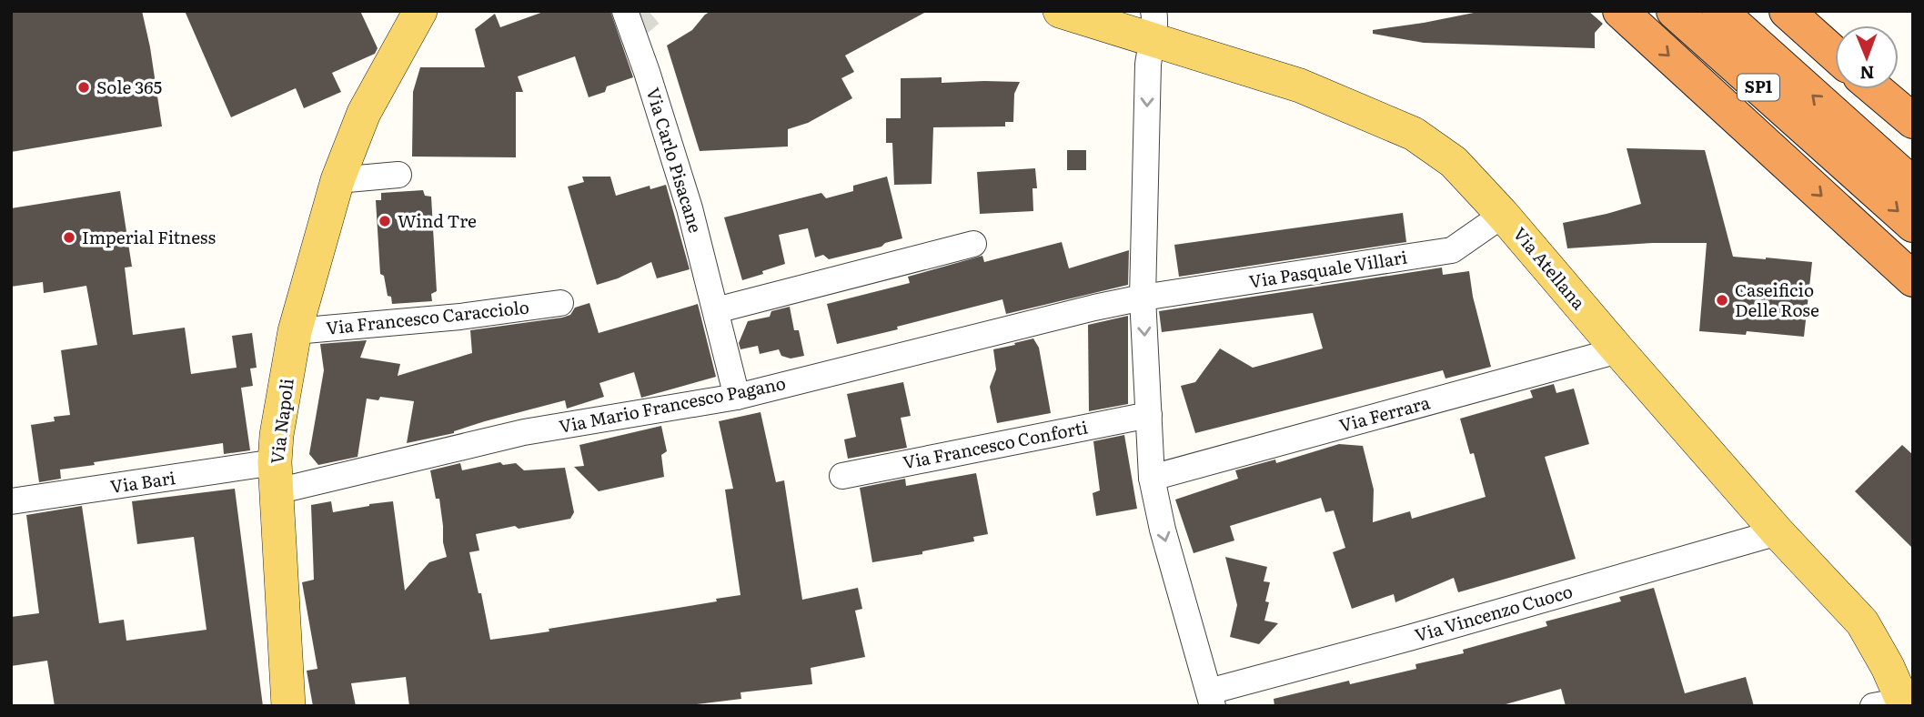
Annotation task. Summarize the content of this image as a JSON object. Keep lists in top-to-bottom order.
{
  "streets": {
    "highway": ["SP1"],
    "main road": ["Via Atellana", "Via Napoli"],
    "street": [
      "Via Carlo Pisacane",
      "Via Pasquale Villari",
      "Via Francesco Caracciolo",
      "Via Mario Francesco Pagano",
      "Via Ferrara",
      "Via Francesco Conforti",
      "Via Bari",
      "Via Vincenzo Cuoco"
    ]
  },
  "crossings": [
    ["Via Carlo Pisacane", "Via Mario Francesco Pagano"],
    ["Via Atellana", "Via Pasquale Villari"],
    ["Via Atellana", "Via Ferrara"],
    ["Via Atellana", "Via Vincenzo Cuoco"],
    ["Via Pasquale Villari", "Via Mario Francesco Pagano"],
    ["Via Francesco Caracciolo", "Via Napoli"],
    ["Via Mario Francesco Pagano", "Via Napoli"],
    ["Via Mario Francesco Pagano", "Via Bari"],
    ["Via Napoli", "Via Bari"]
  ],
  "places": [
    "Sole 365",
    "Wind Tre",
    "Imperial Fitness",
    "Caseificio Delle Rose"
  ],
  "north": "bottom"
}
